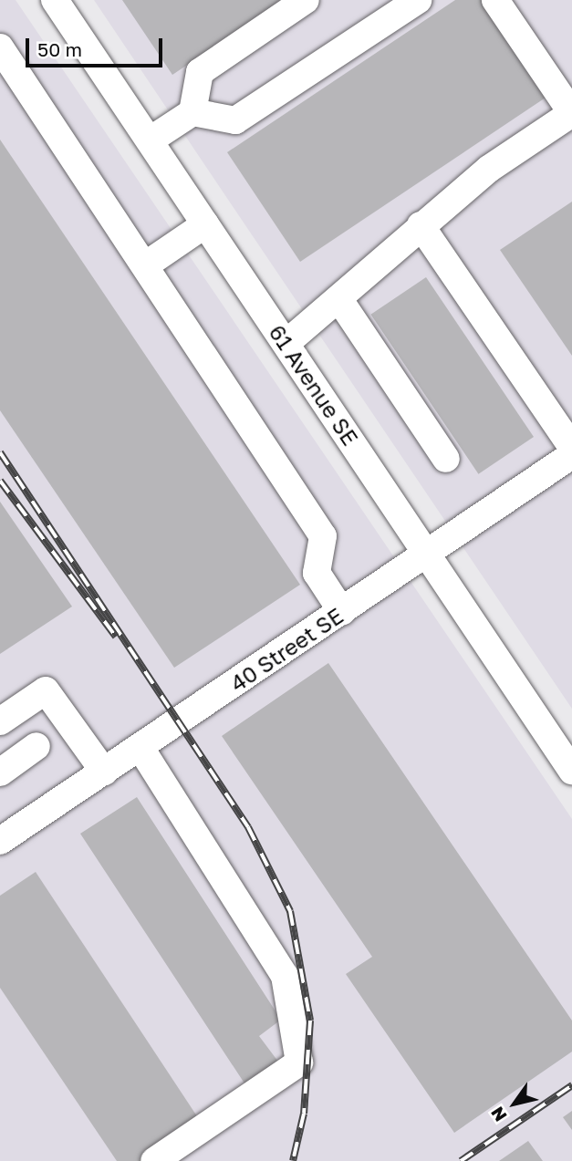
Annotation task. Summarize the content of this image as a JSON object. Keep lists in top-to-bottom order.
{
  "streets": {
    "street": ["61 Avenue SE", "40 Street SE"]
  },
  "crossings": [
    ["61 Avenue SE", "40 Street SE"]
  ],
  "scale_bar": "50 m",
  "north": "bottom left"
}
